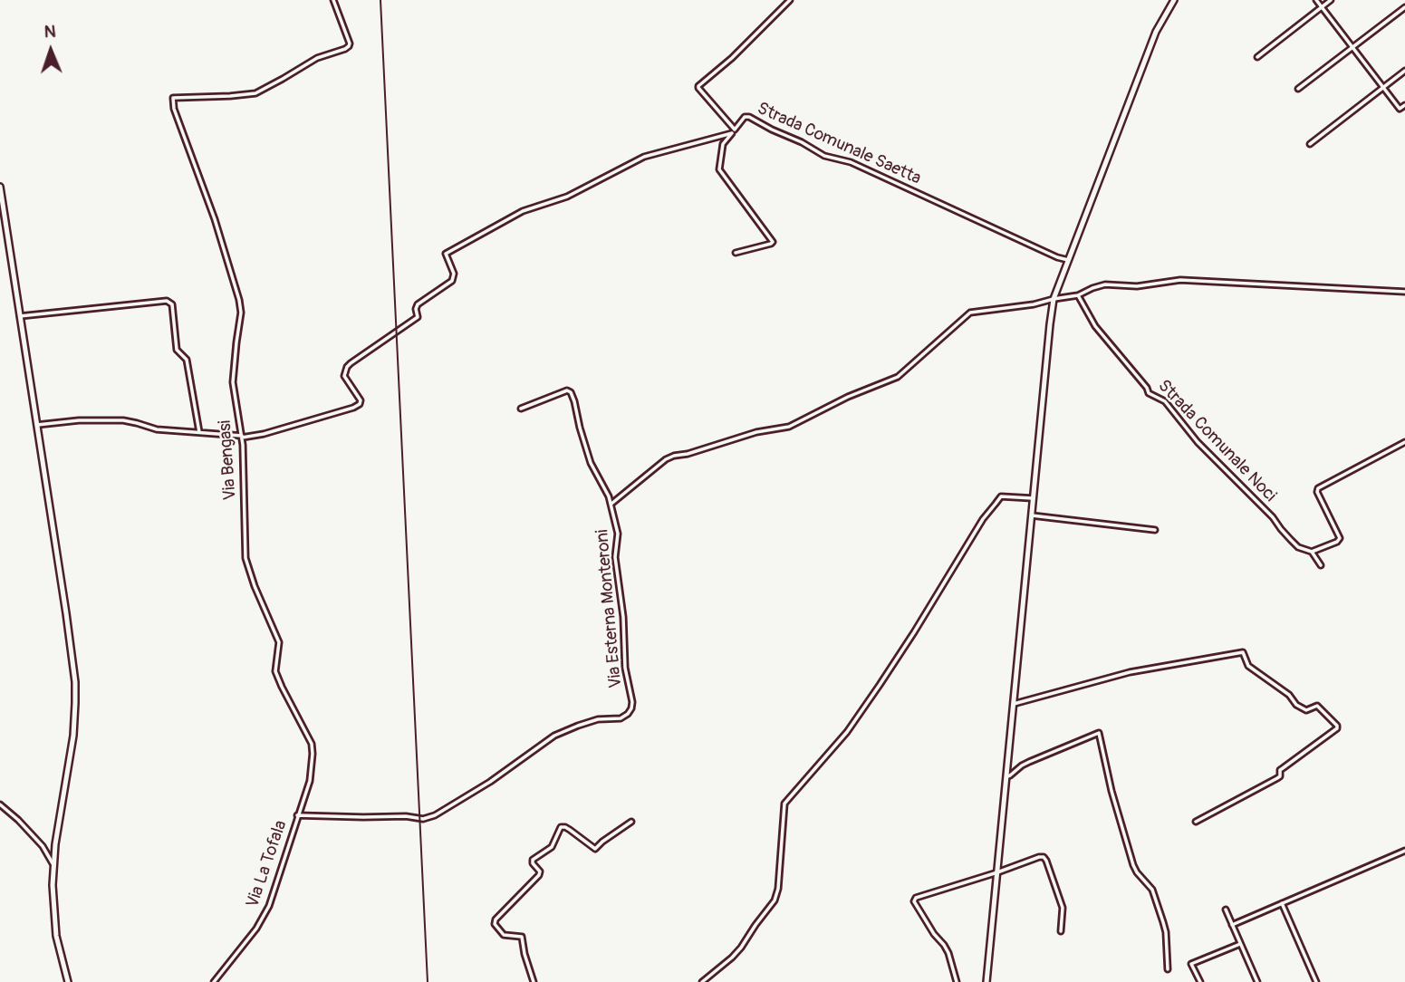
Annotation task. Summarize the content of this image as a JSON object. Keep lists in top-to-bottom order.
{
  "streets": {
    "street": [
      "Strada Comunale Saetta",
      "Strada Comunale Noci",
      "Via Bengasi",
      "Via Esterna Monteroni",
      "Via La Tofala"
    ]
  },
  "crossings": [
    ["Via Bengasi", "Via Esterna Monteroni"],
    ["Via Bengasi", "Via La Tofala"],
    ["Via Esterna Monteroni", "Via La Tofala"]
  ],
  "north": "top"
}
